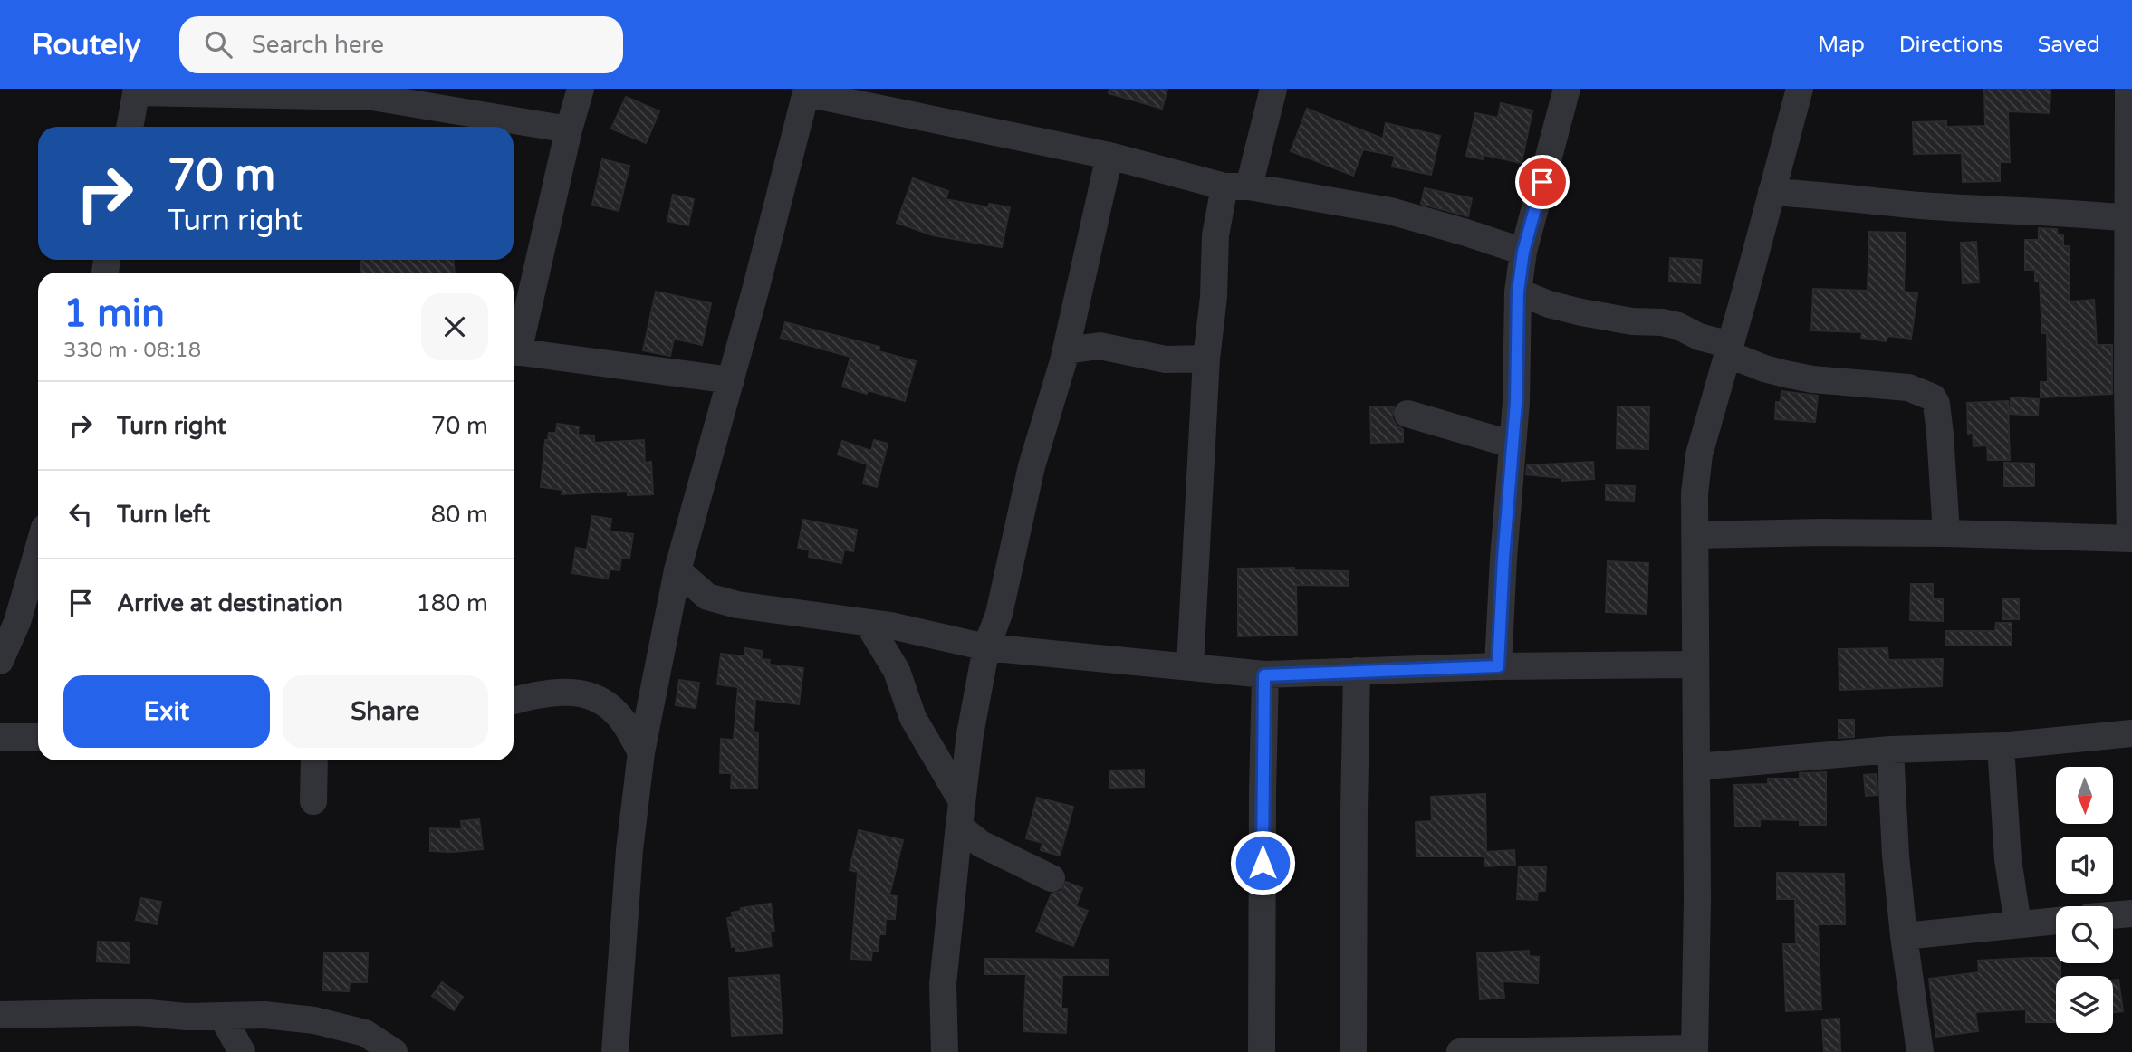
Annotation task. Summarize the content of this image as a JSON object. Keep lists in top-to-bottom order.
{
  "north": "bottom",
  "page": {
    "header": "Routely",
    "search": "Search here",
    "nav": ["Map", "Directions", "Saved"],
    "turn": ["70 m", "Turn right"],
    "heading": ["1 min", "330 m · 08:18"],
    "list": [
      {
        "name": "Turn right",
        "value": "70 m"
      },
      {
        "name": "Turn left",
        "value": "80 m"
      },
      {
        "name": "Arrive at destination",
        "value": "180 m"
      }
    ],
    "buttons": ["Exit", "Share"]
  }
}
